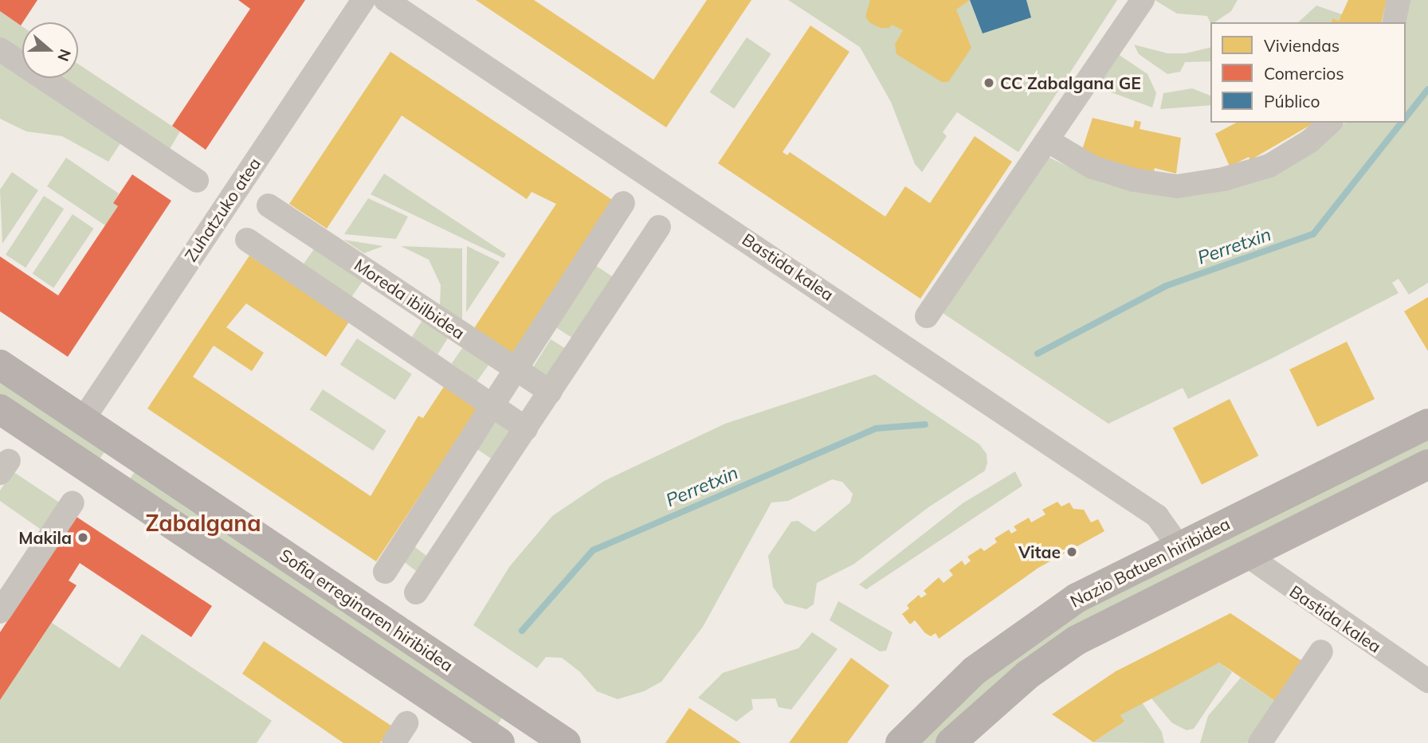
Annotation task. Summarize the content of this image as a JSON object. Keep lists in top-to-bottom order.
{
  "streets": {
    "main road": ["Nazio Batuen hiribidea", "Sofia erreginaren hiribidea"],
    "street": ["Zuhatzuko atea", "Bastida kalea", "Moreda ibilbidea"]
  },
  "crossings": [
    ["Zuhatzuko atea", "Sofia erreginaren hiribidea"],
    ["Bastida kalea", "Nazio Batuen hiribidea"]
  ],
  "districts": ["Zabalgana"],
  "water": ["Perretxin"],
  "places": ["CC Zabalgana GE", "Makila", "Vitae"],
  "legend": ["Viviendas", "Comercios", "Público"],
  "north": "right"
}
